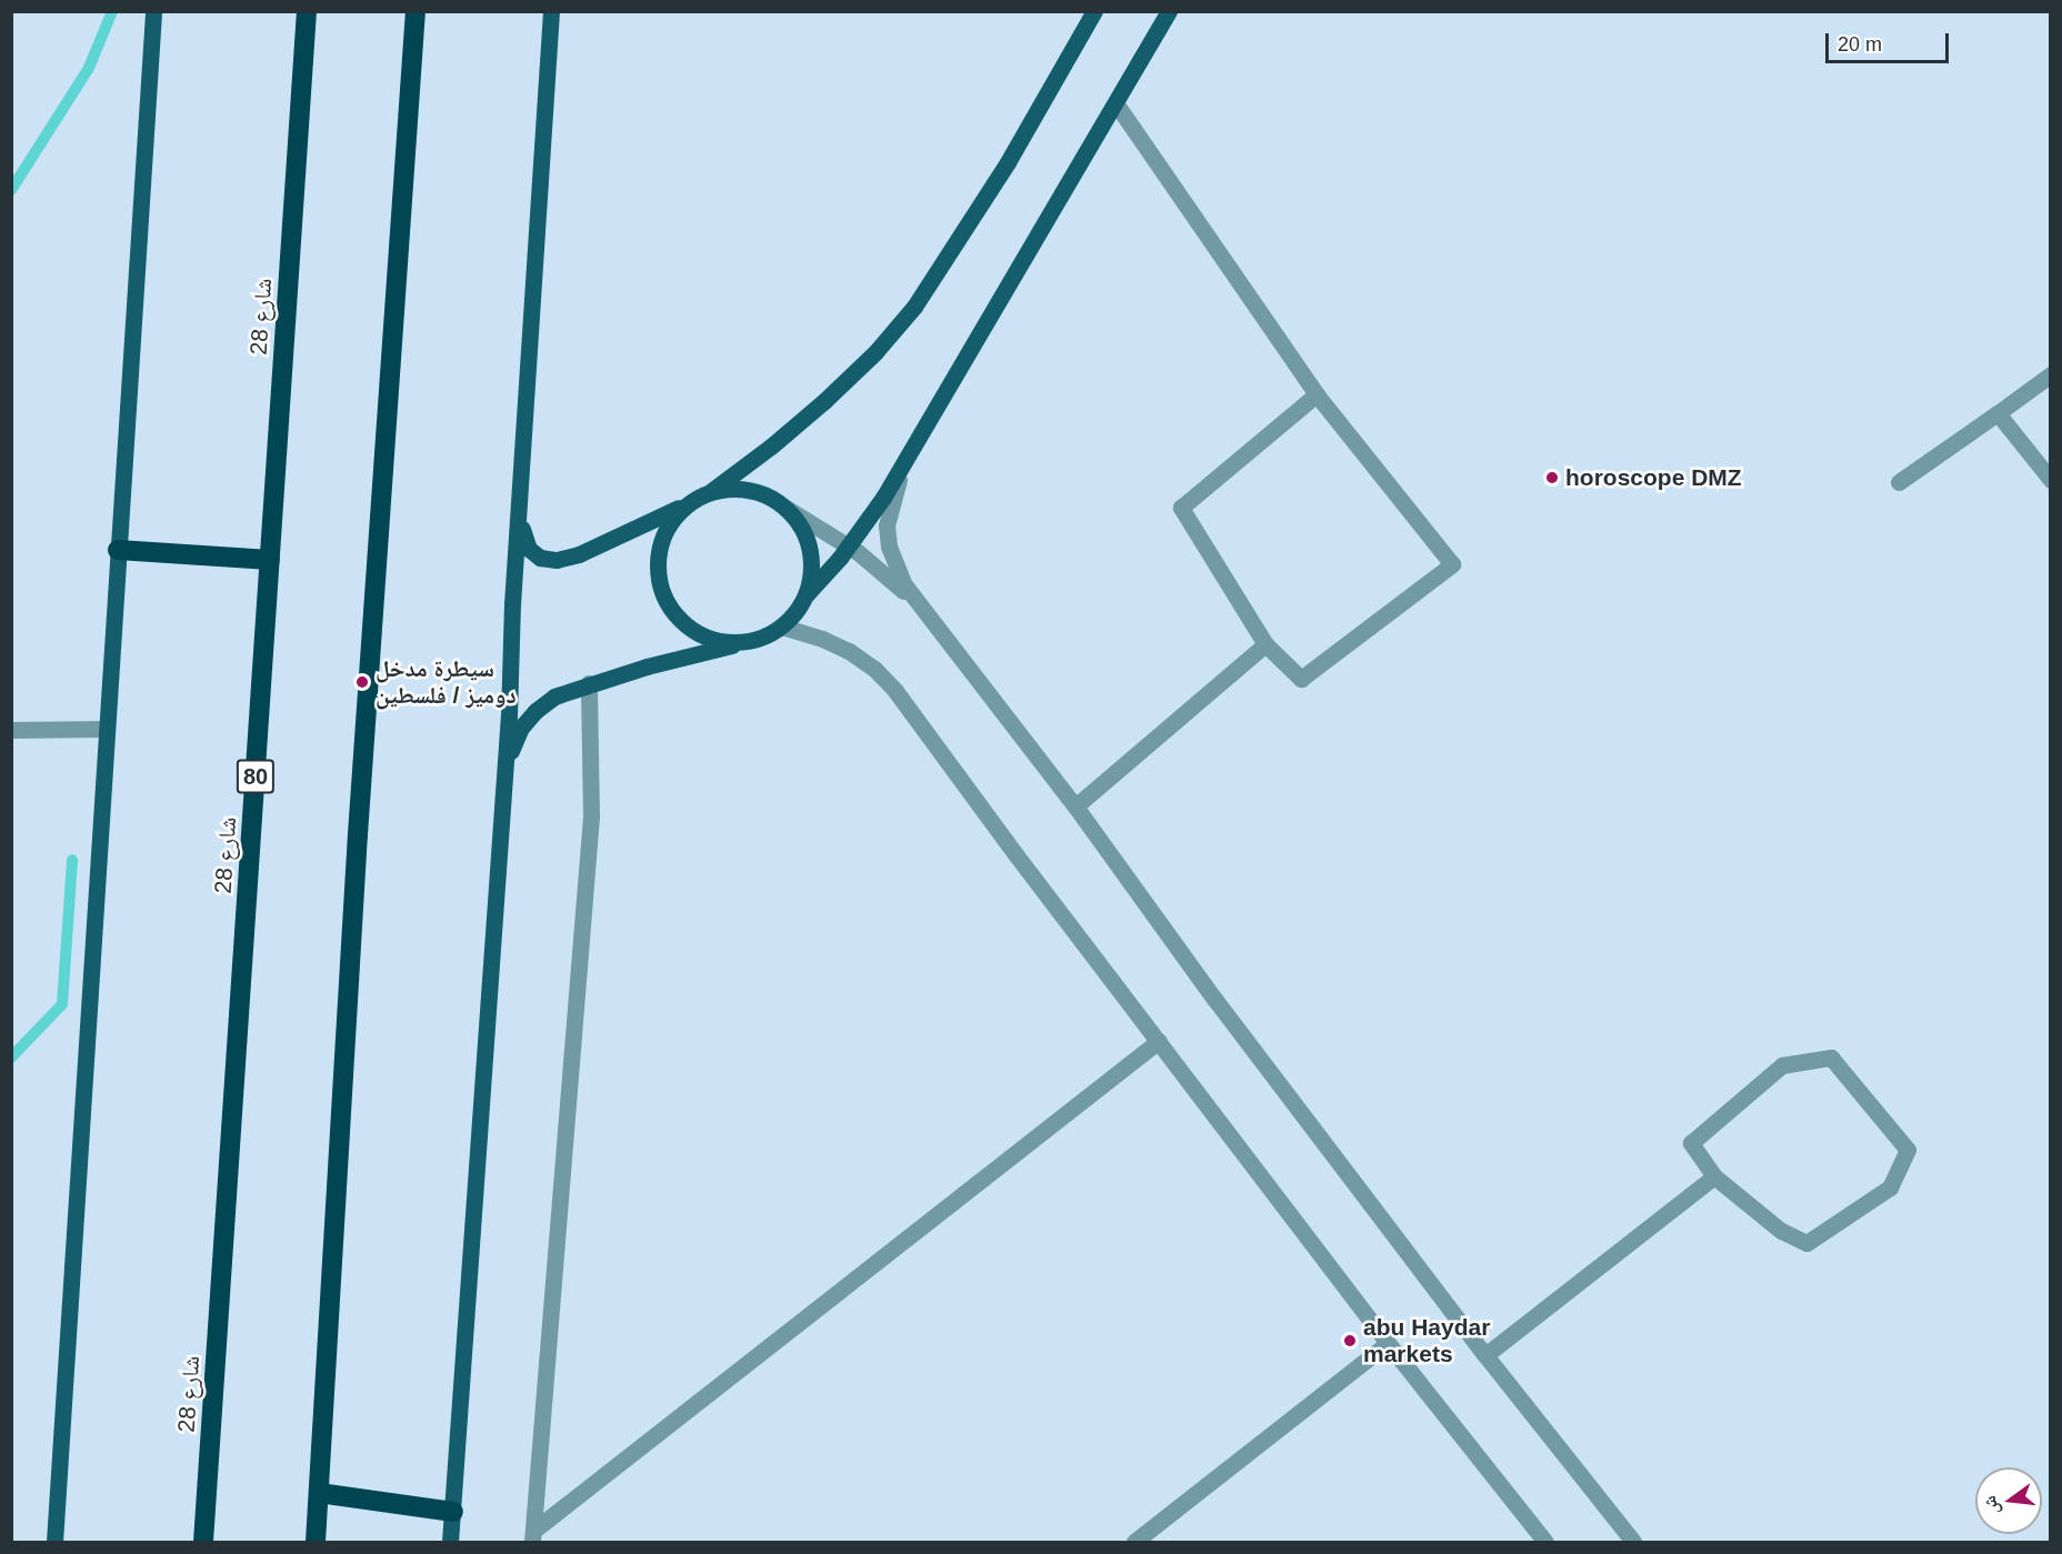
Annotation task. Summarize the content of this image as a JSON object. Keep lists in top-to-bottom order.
{
  "streets": {
    "highway": ["شارع 28", "80"]
  },
  "places": ["horoscope DMZ", "سيطرة مدخل دوميز / فلسطين", "abu Haydar markets"],
  "scale_bar": "20 m",
  "north": "left"
}
